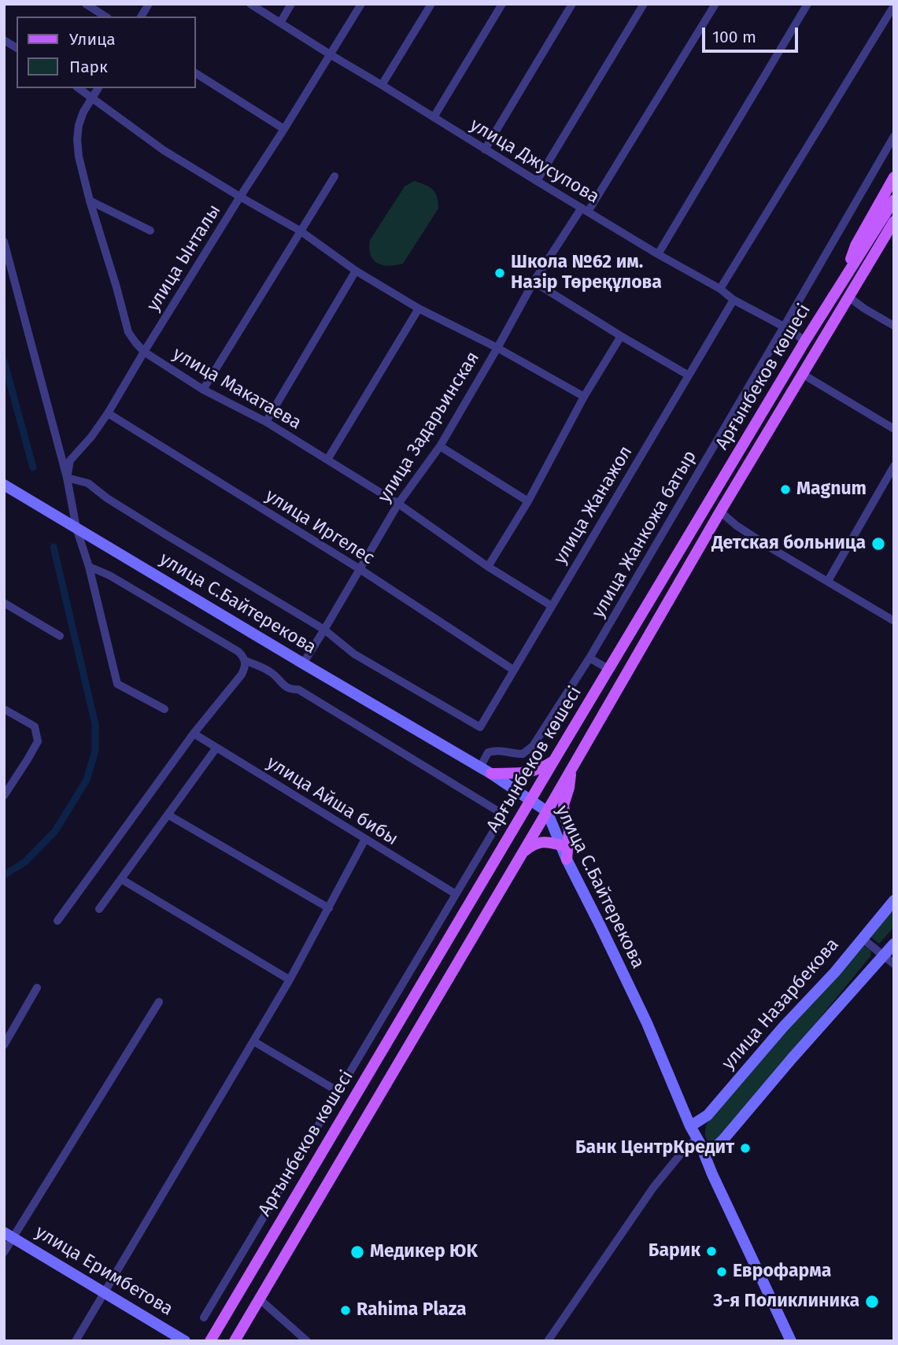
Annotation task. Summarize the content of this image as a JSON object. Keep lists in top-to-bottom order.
{
  "streets": {
    "main road": [
      "Арғынбеков көшесі",
      "улица С.Байтерекова",
      "улица Назарбекова",
      "улица Еримбетова"
    ],
    "street": [
      "улица Джусупова",
      "улица Ынталы",
      "улица Макатаева",
      "улица Задарьинская",
      "улица Жанажол",
      "улица Иргелес",
      "улица Жанкожа батыр",
      "улица Айша бибы"
    ]
  },
  "crossings": [
    ["улица Джусупова", "улица Ынталы"],
    ["улица Джусупова", "Арғынбеков көшесі"],
    ["улица Джусупова", "улица Задарьинская"],
    ["улица Джусупова", "улица Жанажол"],
    ["улица Джусупова", "улица Жанкожа батыр"],
    ["улица Ынталы", "улица Макатаева"],
    ["улица Ынталы", "улица Иргелес"],
    ["Арғынбеков көшесі", "улица С.Байтерекова"],
    ["улица Макатаева", "улица Задарьинская"],
    ["улица Макатаева", "улица Жанажол"],
    ["улица Задарьинская", "улица Жанажол"],
    ["улица Задарьинская", "улица Иргелес"],
    ["улица Задарьинская", "улица С.Байтерекова"],
    ["улица Жанажол", "улица Иргелес"],
    ["улица Жанкожа батыр", "улица С.Байтерекова"],
    ["улица С.Байтерекова", "улица Назарбекова"]
  ],
  "places": [
    "Школа №62 им. Назір Төреқұлова",
    "Magnum",
    "Детская больница",
    "Банк ЦентрКредит",
    "Барик",
    "Медикер ЮK",
    "Еврофарма",
    "3-я Поликлиника",
    "Rahima Plaza"
  ],
  "legend": ["Улица", "Парк"],
  "scale_bar": "100 m"
}
